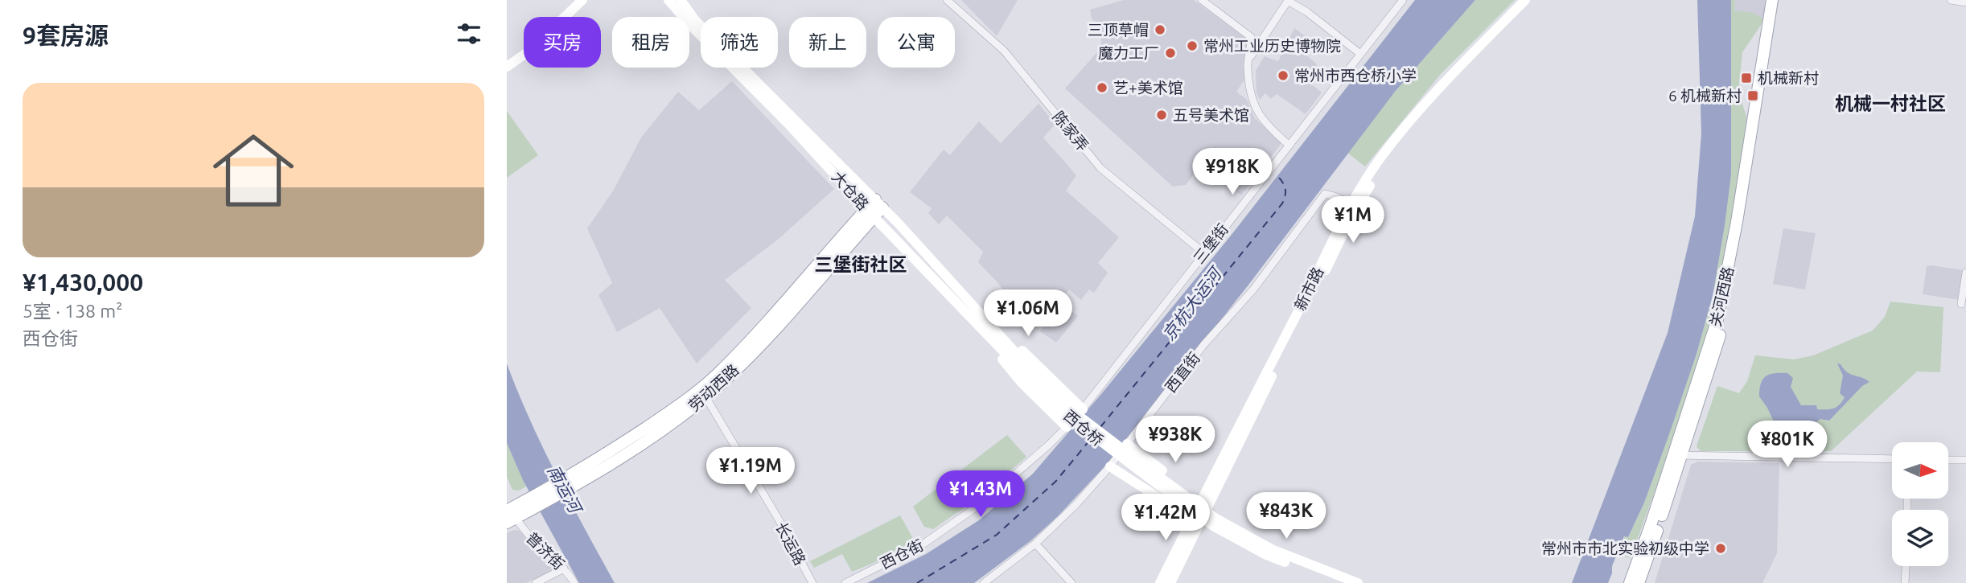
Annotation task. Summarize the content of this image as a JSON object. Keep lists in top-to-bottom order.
{
  "streets": {
    "main road": [
      "大仓路",
      "新市路",
      "关河西路",
      "劳动西路",
      "西仓桥"
    ],
    "street": [
      "陈家弄",
      "三堡街",
      "西直街",
      "长运路",
      "普济街",
      "西仓街"
    ]
  },
  "crossings": [
    ["陈家弄", "三堡街"],
    ["大仓路", "劳动西路"],
    ["大仓路", "西仓桥"],
    ["三堡街", "西仓街"],
    ["新市路", "西直街"],
    ["新市路", "西仓桥"],
    ["劳动西路", "长运路"],
    ["劳动西路", "普济街"]
  ],
  "districts": ["机械一村社区", "三堡街社区"],
  "water": ["京杭大运河", "南运河"],
  "places": {
    "other": [
      "三顶草帽",
      "常州工业历史博物院",
      "魔力工厂",
      "常州市西仓桥小学",
      "艺+美术馆",
      "五号美术馆",
      "常州市市北实验初级中学"
    ],
    "transit": ["机械新村", "6 机械新村"]
  },
  "north": "right",
  "page": {
    "heading": "9套房源",
    "chip": [
      "买房",
      "租房",
      "筛选",
      "新上",
      "公寓"
    ],
    "list": [
      {
        "name": "¥1,430,000",
        "note": "5室 · 138 m² · 西仓街"
      }
    ],
    "price": [
      "¥918K",
      "¥1M",
      "¥1.06M",
      "¥938K",
      "¥801K",
      "¥1.19M",
      "¥1.43M",
      "¥843K",
      "¥1.42M"
    ]
  }
}
